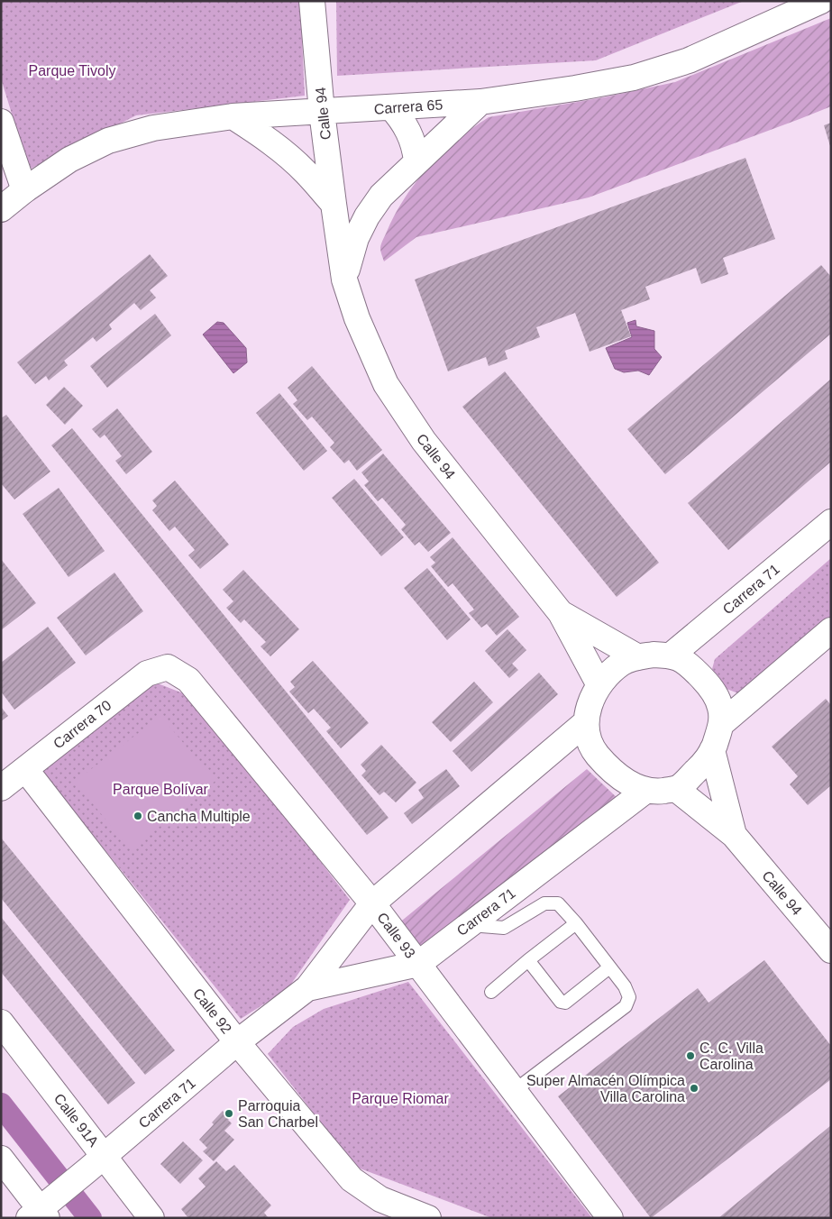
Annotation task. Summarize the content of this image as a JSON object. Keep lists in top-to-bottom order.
{
  "streets": {
    "street": [
      "Carrera 65",
      "Calle 94",
      "Carrera 71",
      "Carrera 70",
      "Calle 93",
      "Calle 92",
      "Calle 91A"
    ]
  },
  "crossings": [
    ["Carrera 65", "Calle 94"],
    ["Calle 94", "Carrera 71"],
    ["Carrera 71", "Calle 93"],
    ["Carrera 71", "Calle 92"],
    ["Carrera 71", "Calle 91A"],
    ["Carrera 70", "Calle 93"],
    ["Carrera 70", "Calle 92"]
  ],
  "parks": ["Parque Tivoly", "Parque Bolívar", "Parque Riomar"],
  "places": [
    "Cancha Multiple",
    "C. C. Villa Carolina",
    "Super Almacén Olímpica Villa Carolina",
    "Parroquia San Charbel"
  ]
}
